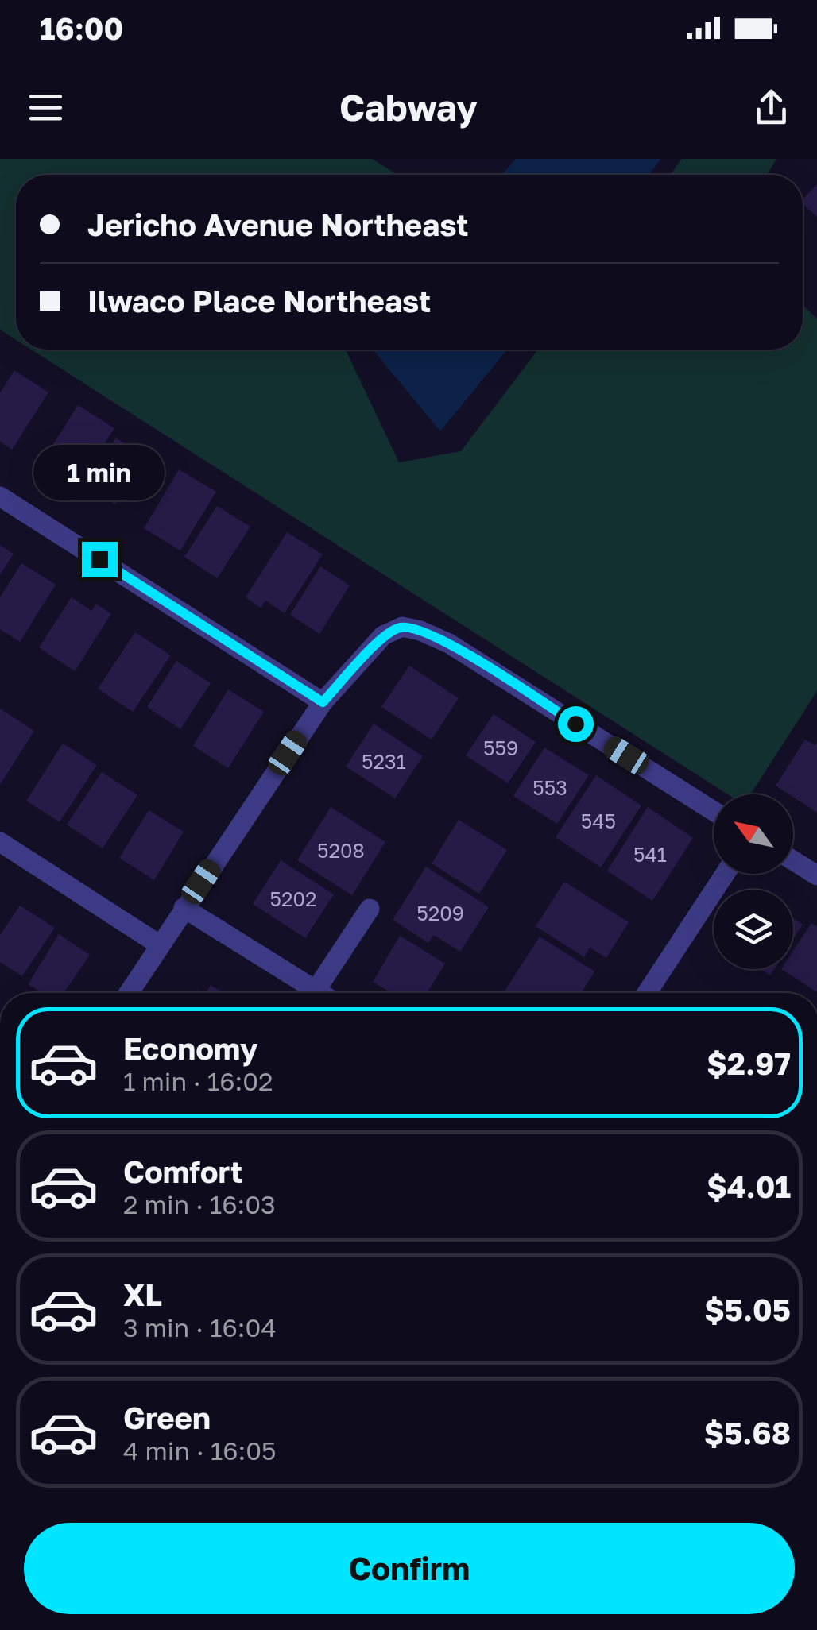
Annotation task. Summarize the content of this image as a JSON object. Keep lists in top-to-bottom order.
{
  "house_numbers": [
    "559",
    "5231",
    "553",
    "545",
    "5208",
    "541",
    "5202",
    "5209"
  ],
  "north": "top left",
  "page": {
    "status": "16:00",
    "header": "Cabway",
    "banner": ["Jericho Avenue Northeast", "Ilwaco Place Northeast"],
    "bubble": "1 min",
    "list": [
      {
        "name": "Economy",
        "note": "1 min · 16:02",
        "value": "$2.97"
      },
      {
        "name": "Comfort",
        "note": "2 min · 16:03",
        "value": "$4.01"
      },
      {
        "name": "XL",
        "note": "3 min · 16:04",
        "value": "$5.05"
      },
      {
        "name": "Green",
        "note": "4 min · 16:05",
        "value": "$5.68"
      }
    ],
    "buttons": "Confirm"
  }
}
